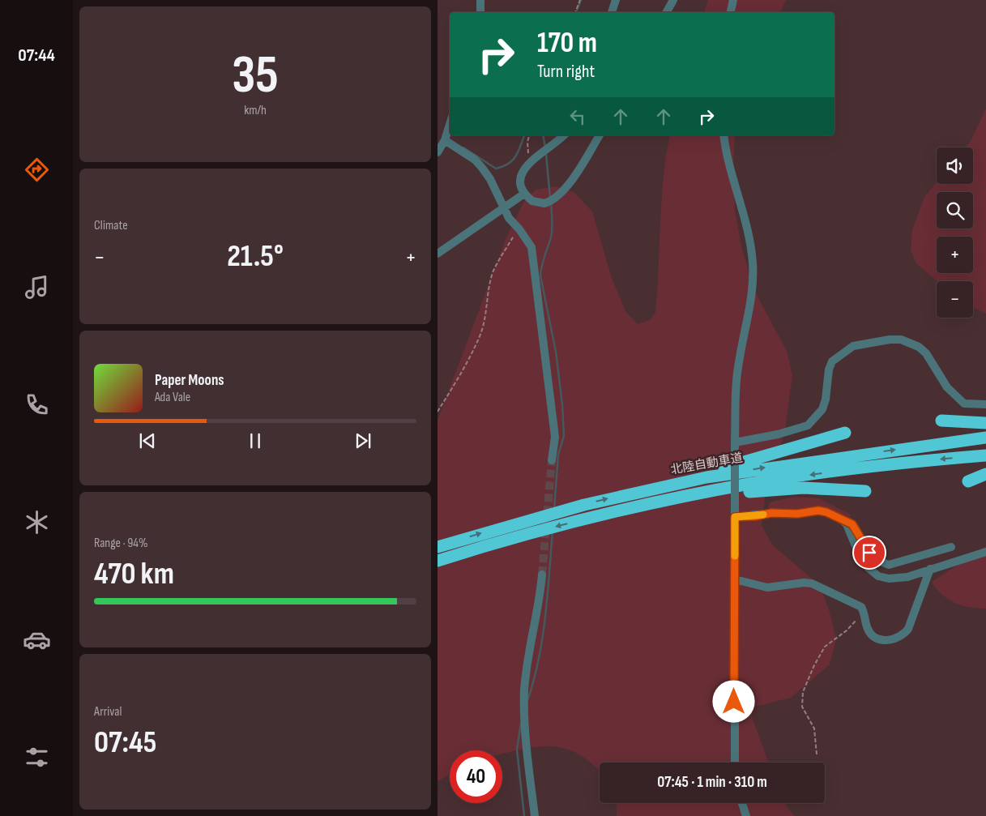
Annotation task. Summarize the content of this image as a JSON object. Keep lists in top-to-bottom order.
{
  "streets": {
    "highway": ["北陸自動車道"]
  },
  "page": {
    "tabs": "07:44",
    "tile": [
      ["35", "km/h"],
      "Climate",
      ["Range · 94%", "470 km"],
      ["Arrival", "07:45"]
    ],
    "turn": ["170 m", "Turn right"],
    "map_buttons": ["+", "−"],
    "heat": ["−", "21.5°", "+"],
    "song": ["Paper Moons", "Ada Vale"],
    "limit": "40",
    "trip": "07:45 · 1 min · 310 m"
  }
}
